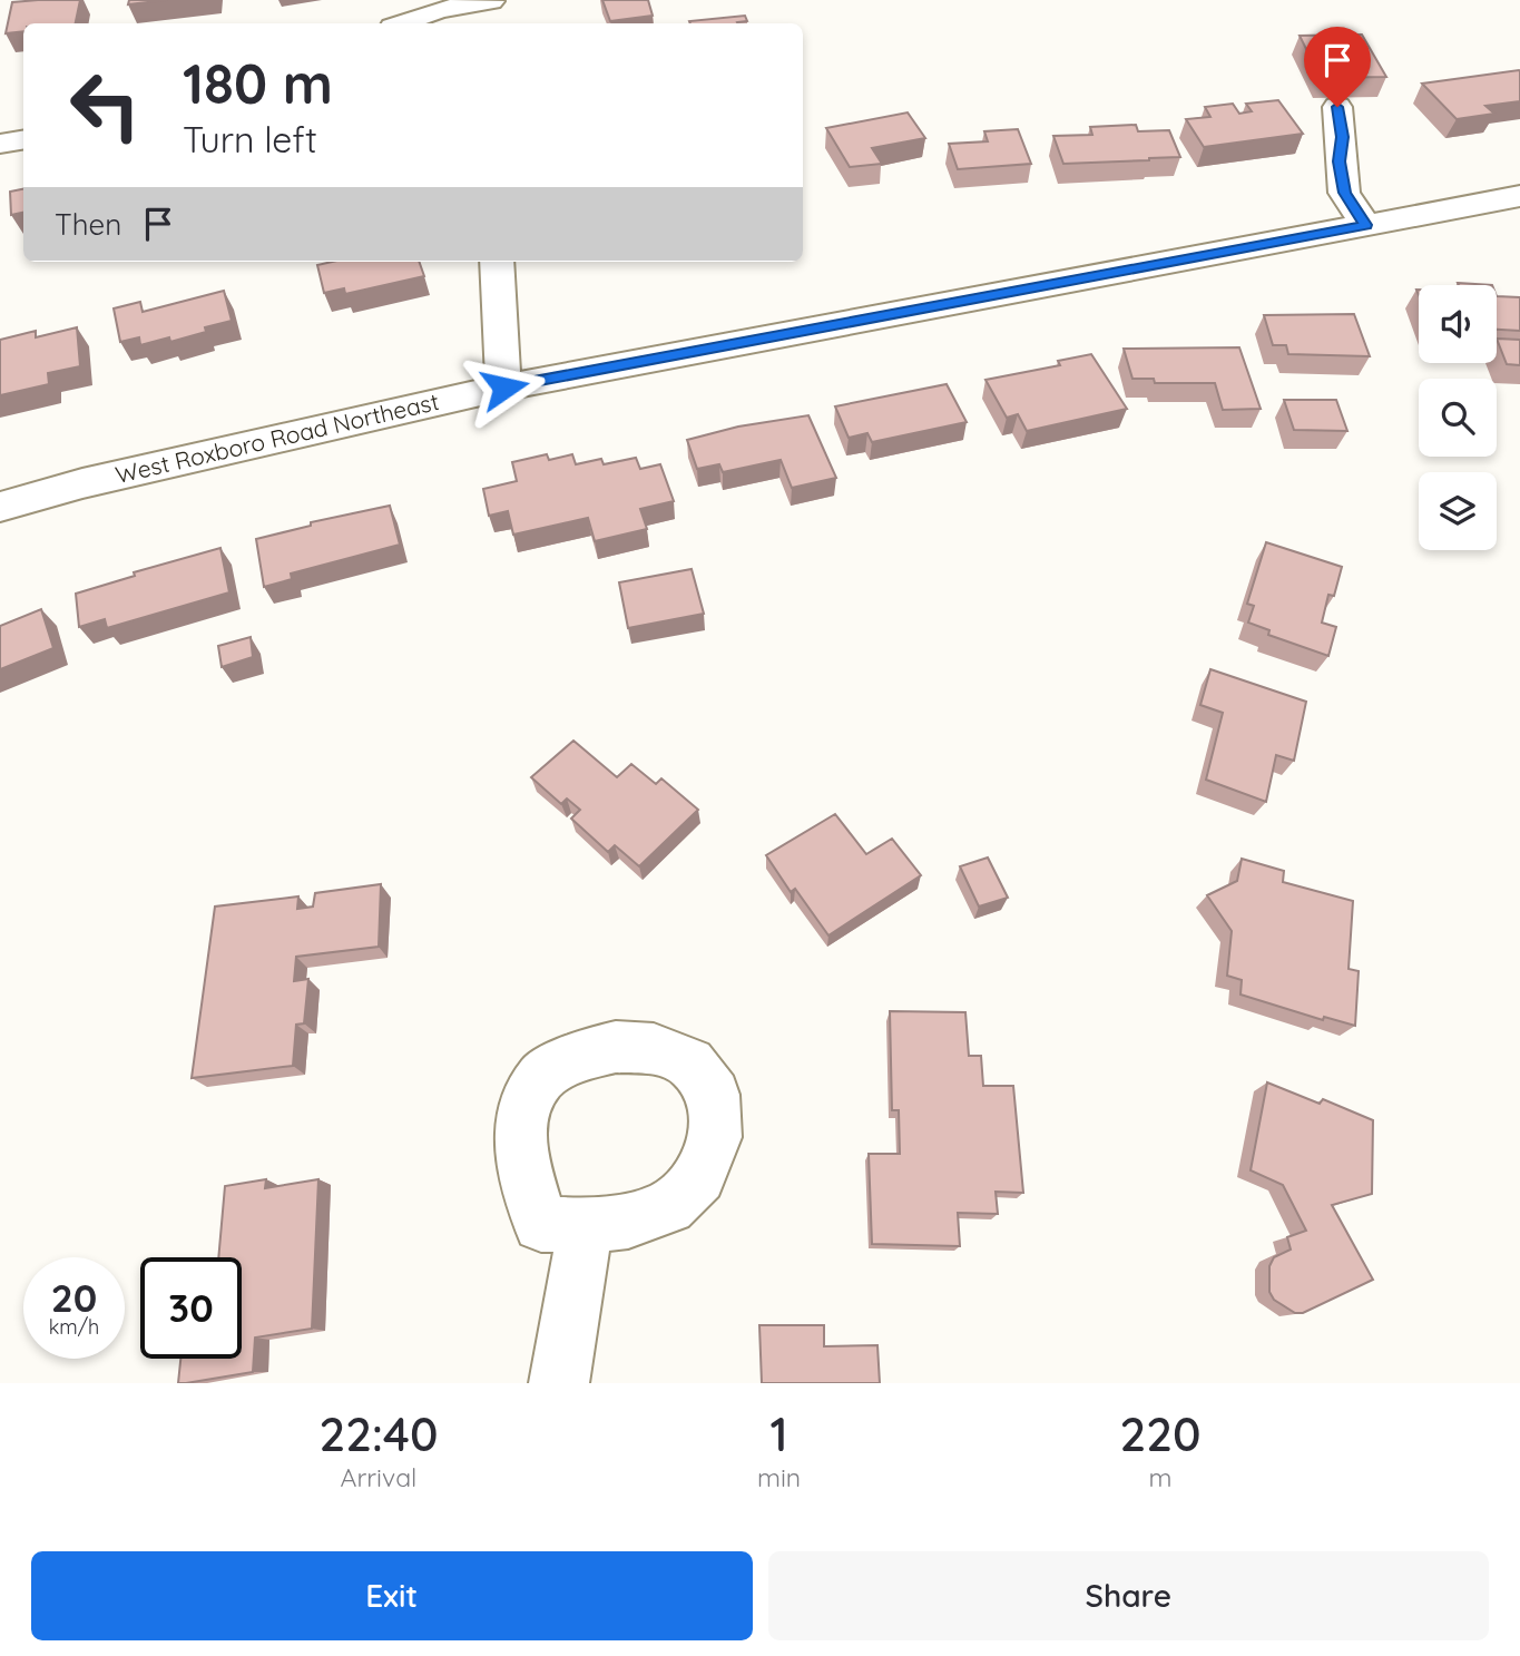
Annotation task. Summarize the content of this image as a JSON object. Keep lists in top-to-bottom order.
{
  "streets": {
    "street": ["West Roxboro Road Northeast"]
  },
  "page": {
    "turn": ["180 m", "Turn left"],
    "then": "Then",
    "speed": "20 km/h",
    "limit": "30",
    "eta": [
      "22:40",
      "Arrival",
      "1",
      "min",
      "220",
      "m"
    ],
    "buttons": ["Exit", "Share"]
  }
}
